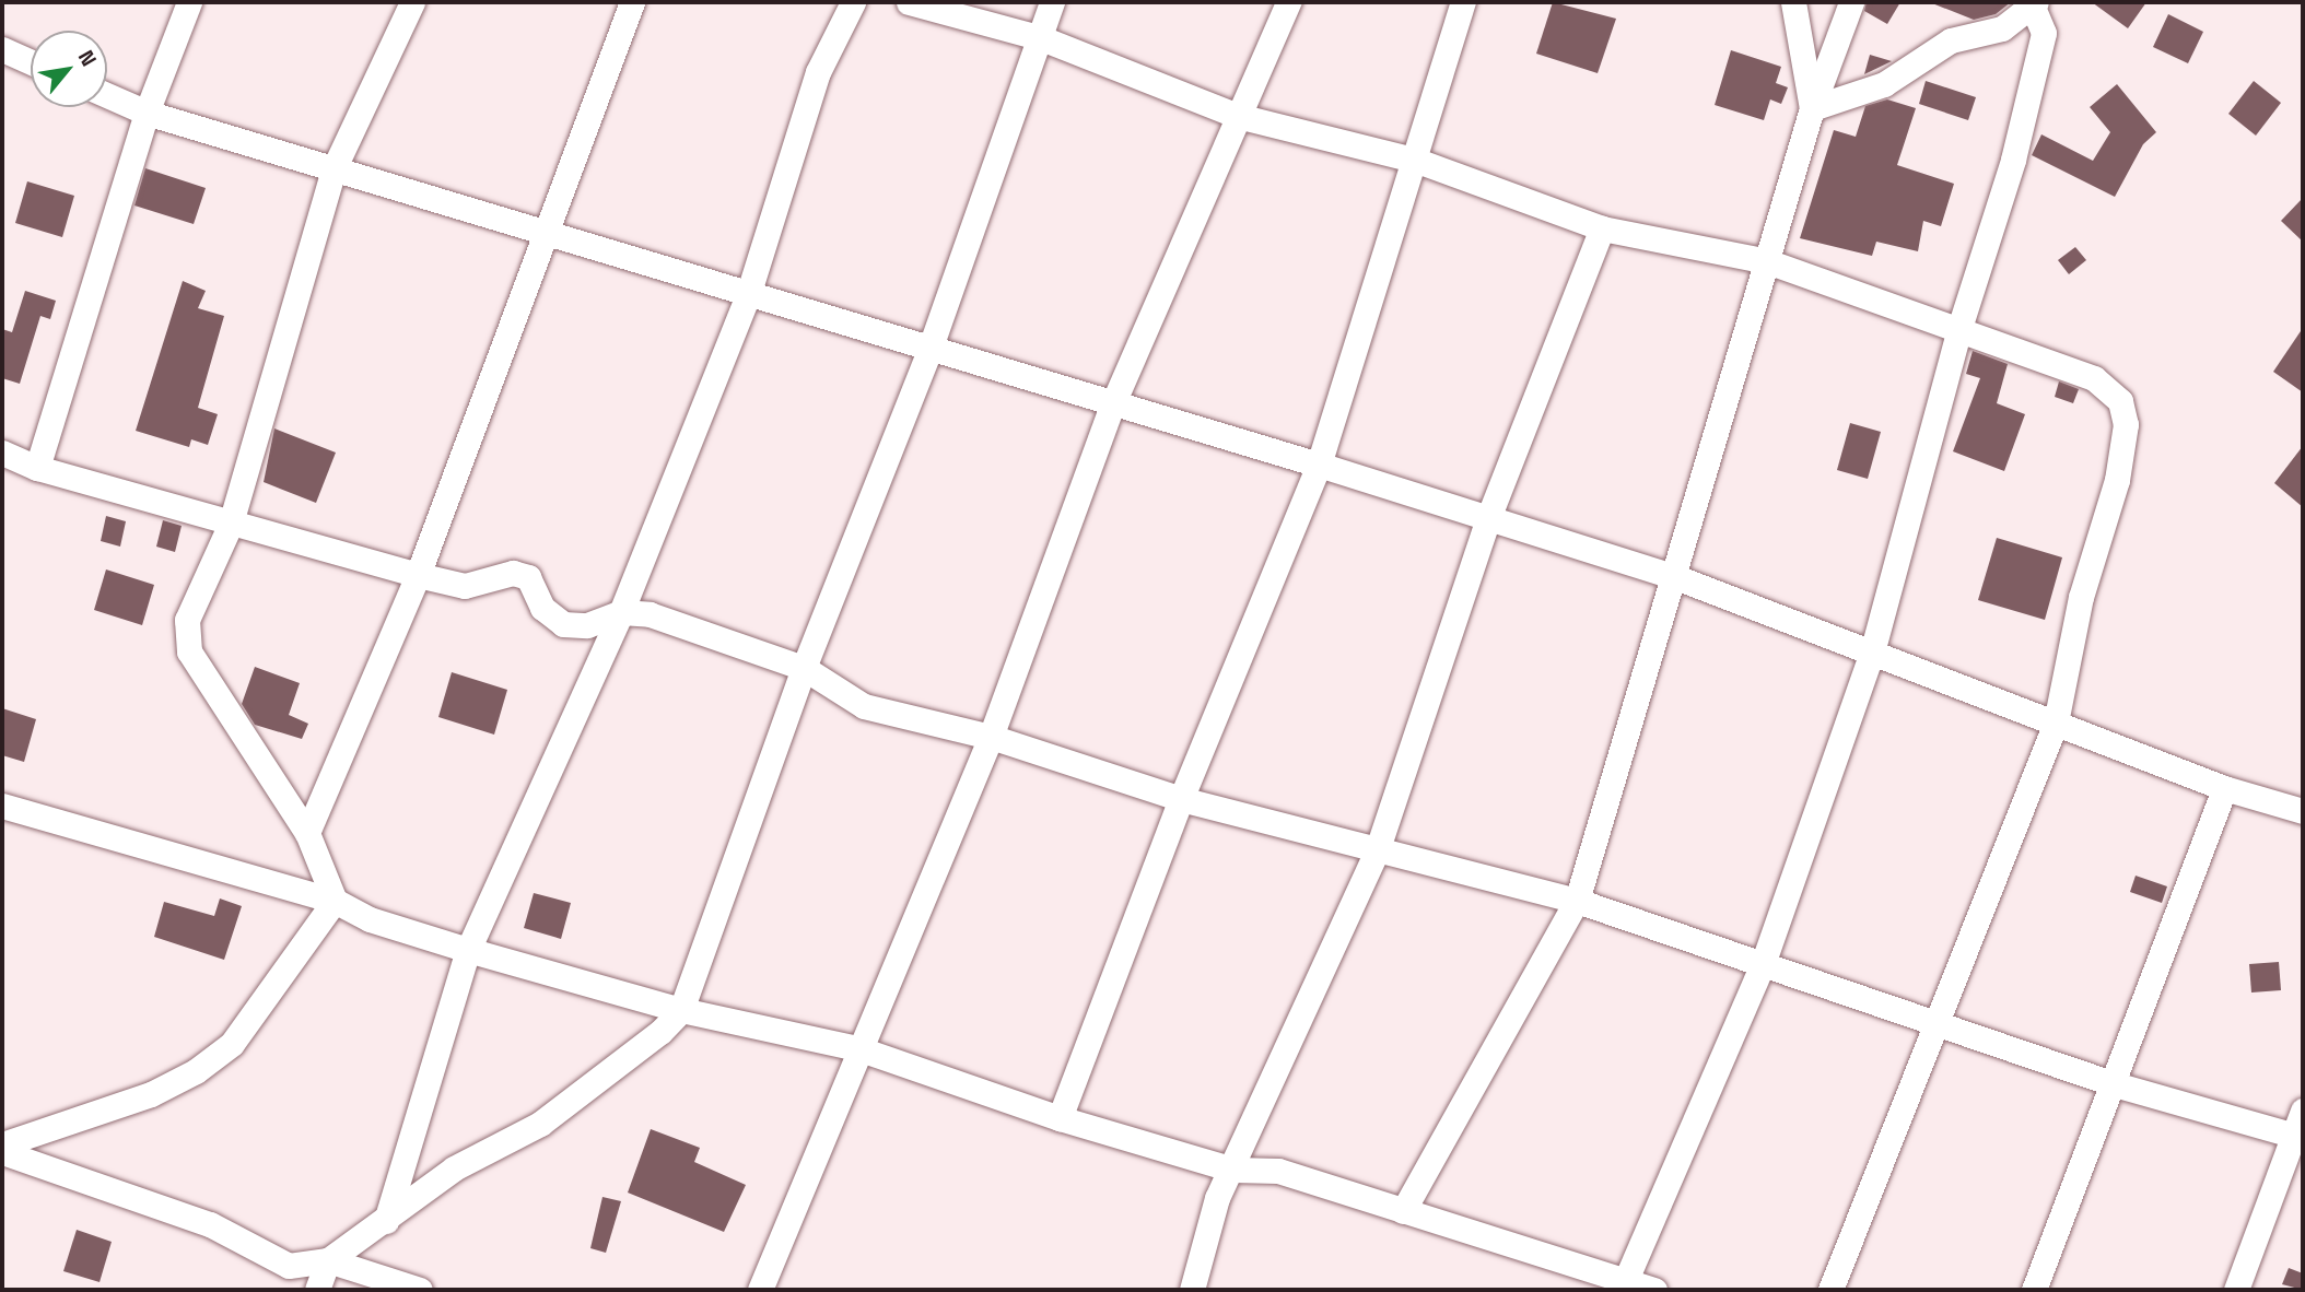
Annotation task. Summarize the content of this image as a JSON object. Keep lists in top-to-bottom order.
{
  "north": "top right"
}
